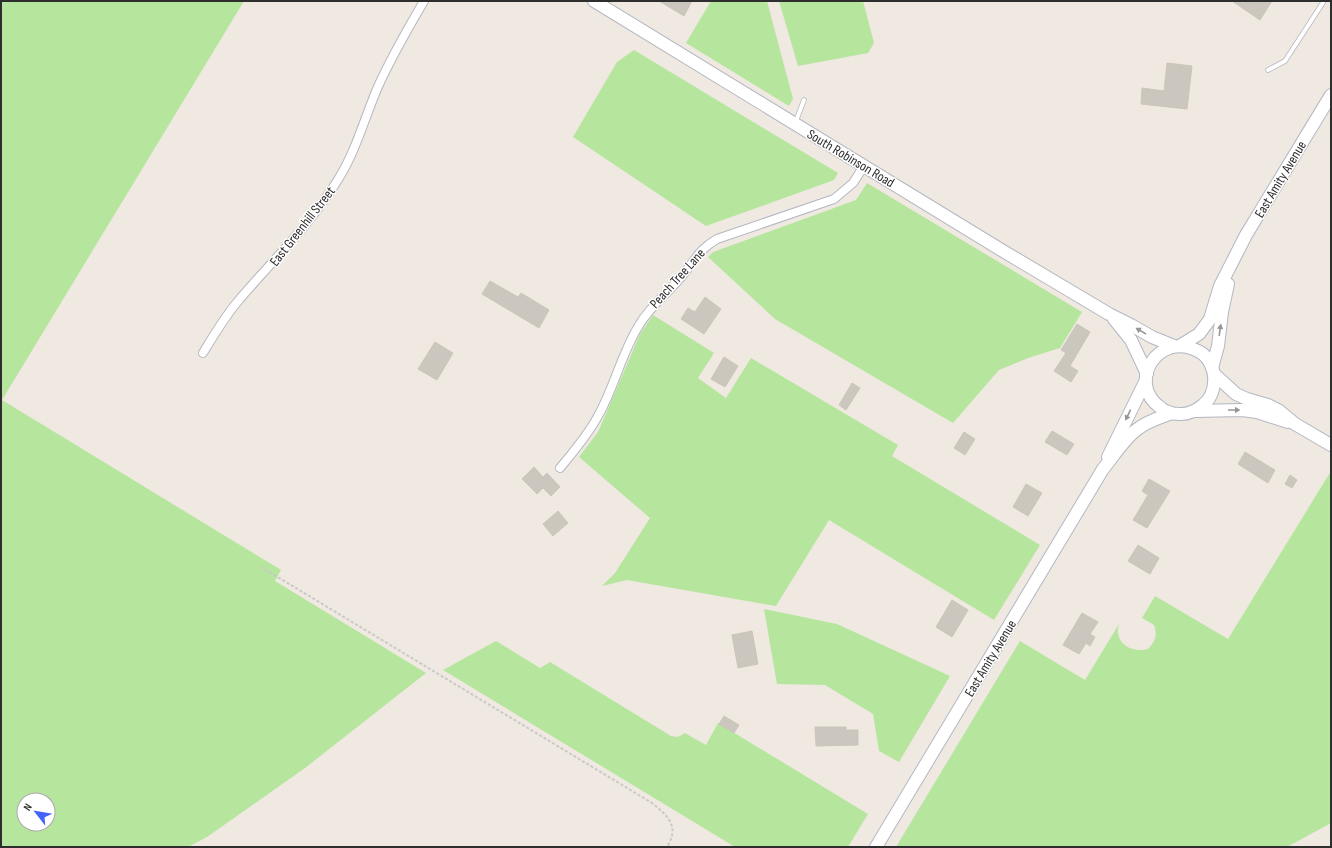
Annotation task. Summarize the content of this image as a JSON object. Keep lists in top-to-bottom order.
{
  "streets": {
    "main road": ["South Robinson Road", "East Amity Avenue"],
    "street": ["East Greenhill Street", "Peach Tree Lane"]
  },
  "crossings": [
    ["South Robinson Road", "East Amity Avenue"],
    ["South Robinson Road", "Peach Tree Lane"]
  ],
  "north": "top left"
}
